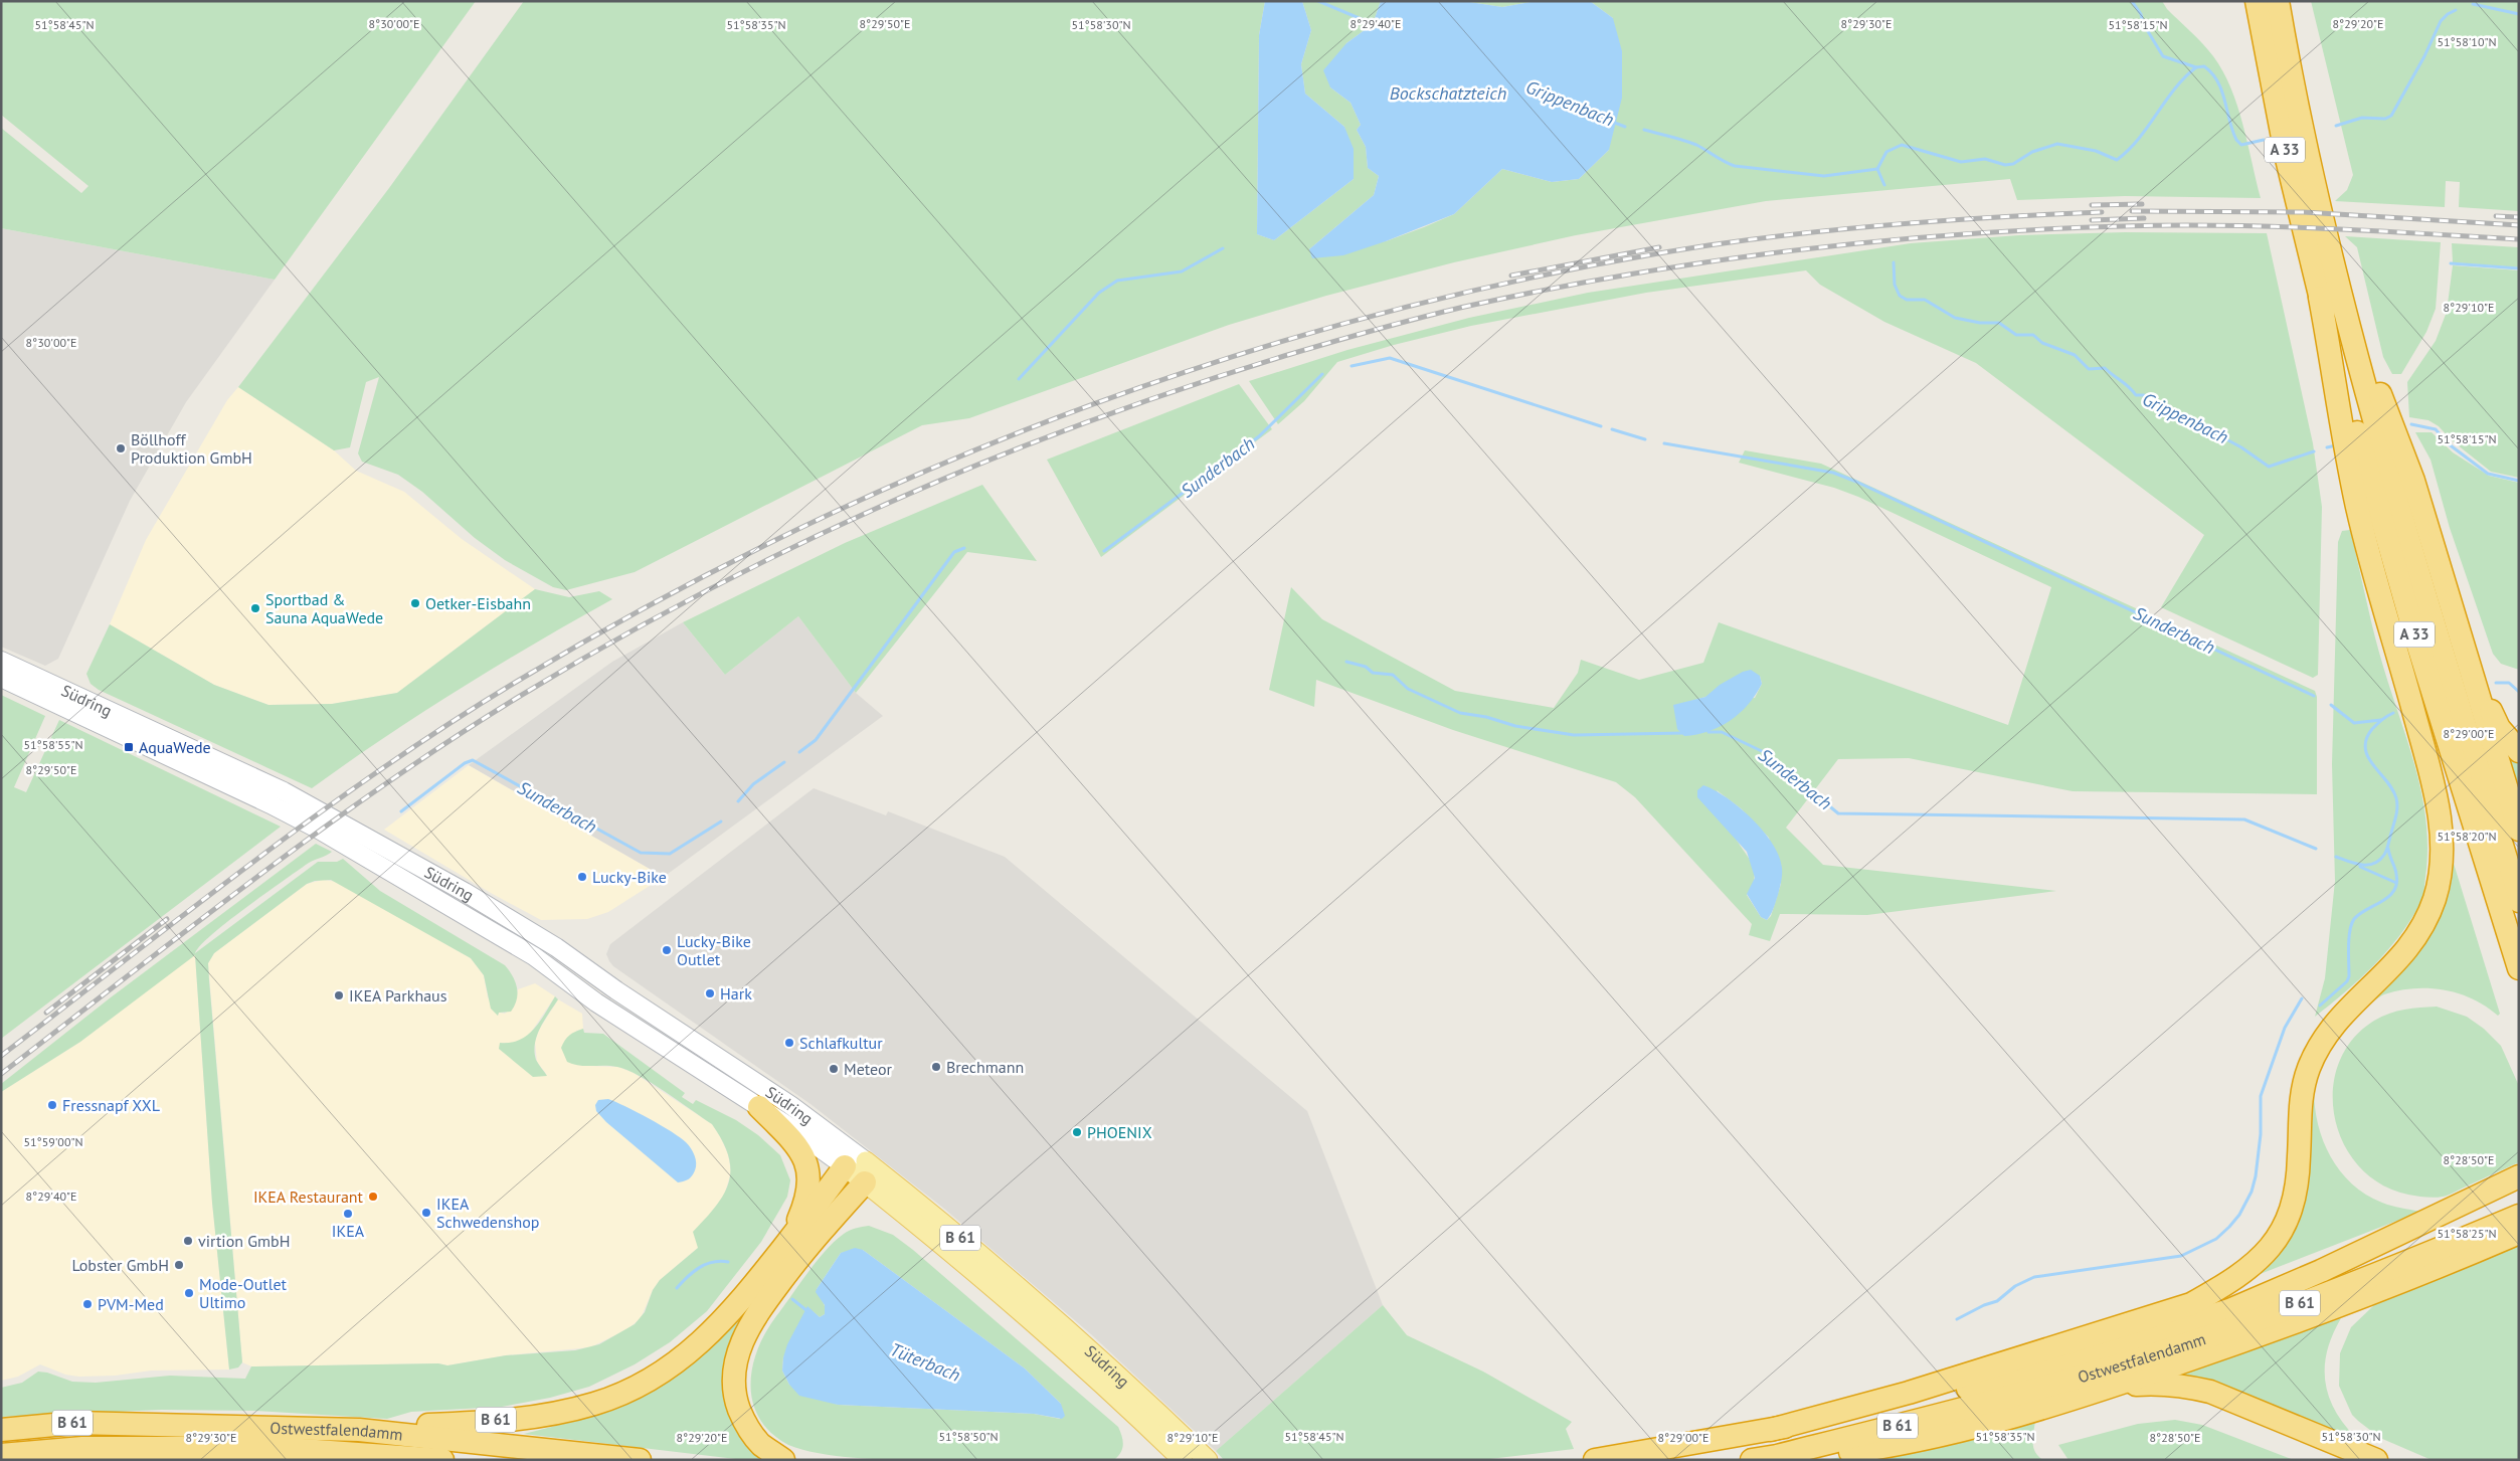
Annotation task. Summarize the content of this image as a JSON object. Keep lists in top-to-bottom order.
{
  "streets": {
    "highway": ["A 33", "B 61", "Ostwestfalendamm"],
    "main road": ["Südring"]
  },
  "crossings": [
    ["Südring", "B 61"],
    ["B 61", "Ostwestfalendamm"]
  ],
  "water": [
    "Bockschatzteich",
    "Grippenbach",
    "Sunderbach",
    "Tüterbach"
  ],
  "places": {
    "other": [
      "Böllhoff Produktion GmbH",
      "Oetker-Eisbahn",
      "Sportbad & Sauna AquaWede",
      "Lucky-Bike",
      "Lucky-Bike Outlet",
      "Hark",
      "IKEA Parkhaus",
      "Schlafkultur",
      "Brechmann",
      "Meteor",
      "Fressnapf XXL",
      "PHOENIX",
      "IKEA Restaurant",
      "IKEA Schwedenshop",
      "IKEA",
      "virtion GmbH",
      "Lobster GmbH",
      "Mode-Outlet Ultimo",
      "PVM-Med"
    ],
    "transit": ["AquaWede"]
  },
  "coordinates": [
    "8°30'00\"E",
    "8°29'50\"E",
    "8°29'40\"E",
    "8°29'30\"E",
    "8°29'20\"E",
    "51°58'45\"N",
    "51°58'35\"N",
    "51°58'30\"N",
    "51°58'15\"N",
    "51°58'10\"N",
    "8°29'10\"E",
    "8°29'00\"E",
    "51°58'55\"N",
    "51°58'20\"N",
    "51°59'00\"N",
    "8°28'50\"E",
    "51°58'25\"N",
    "51°58'50\"N"
  ]
}
